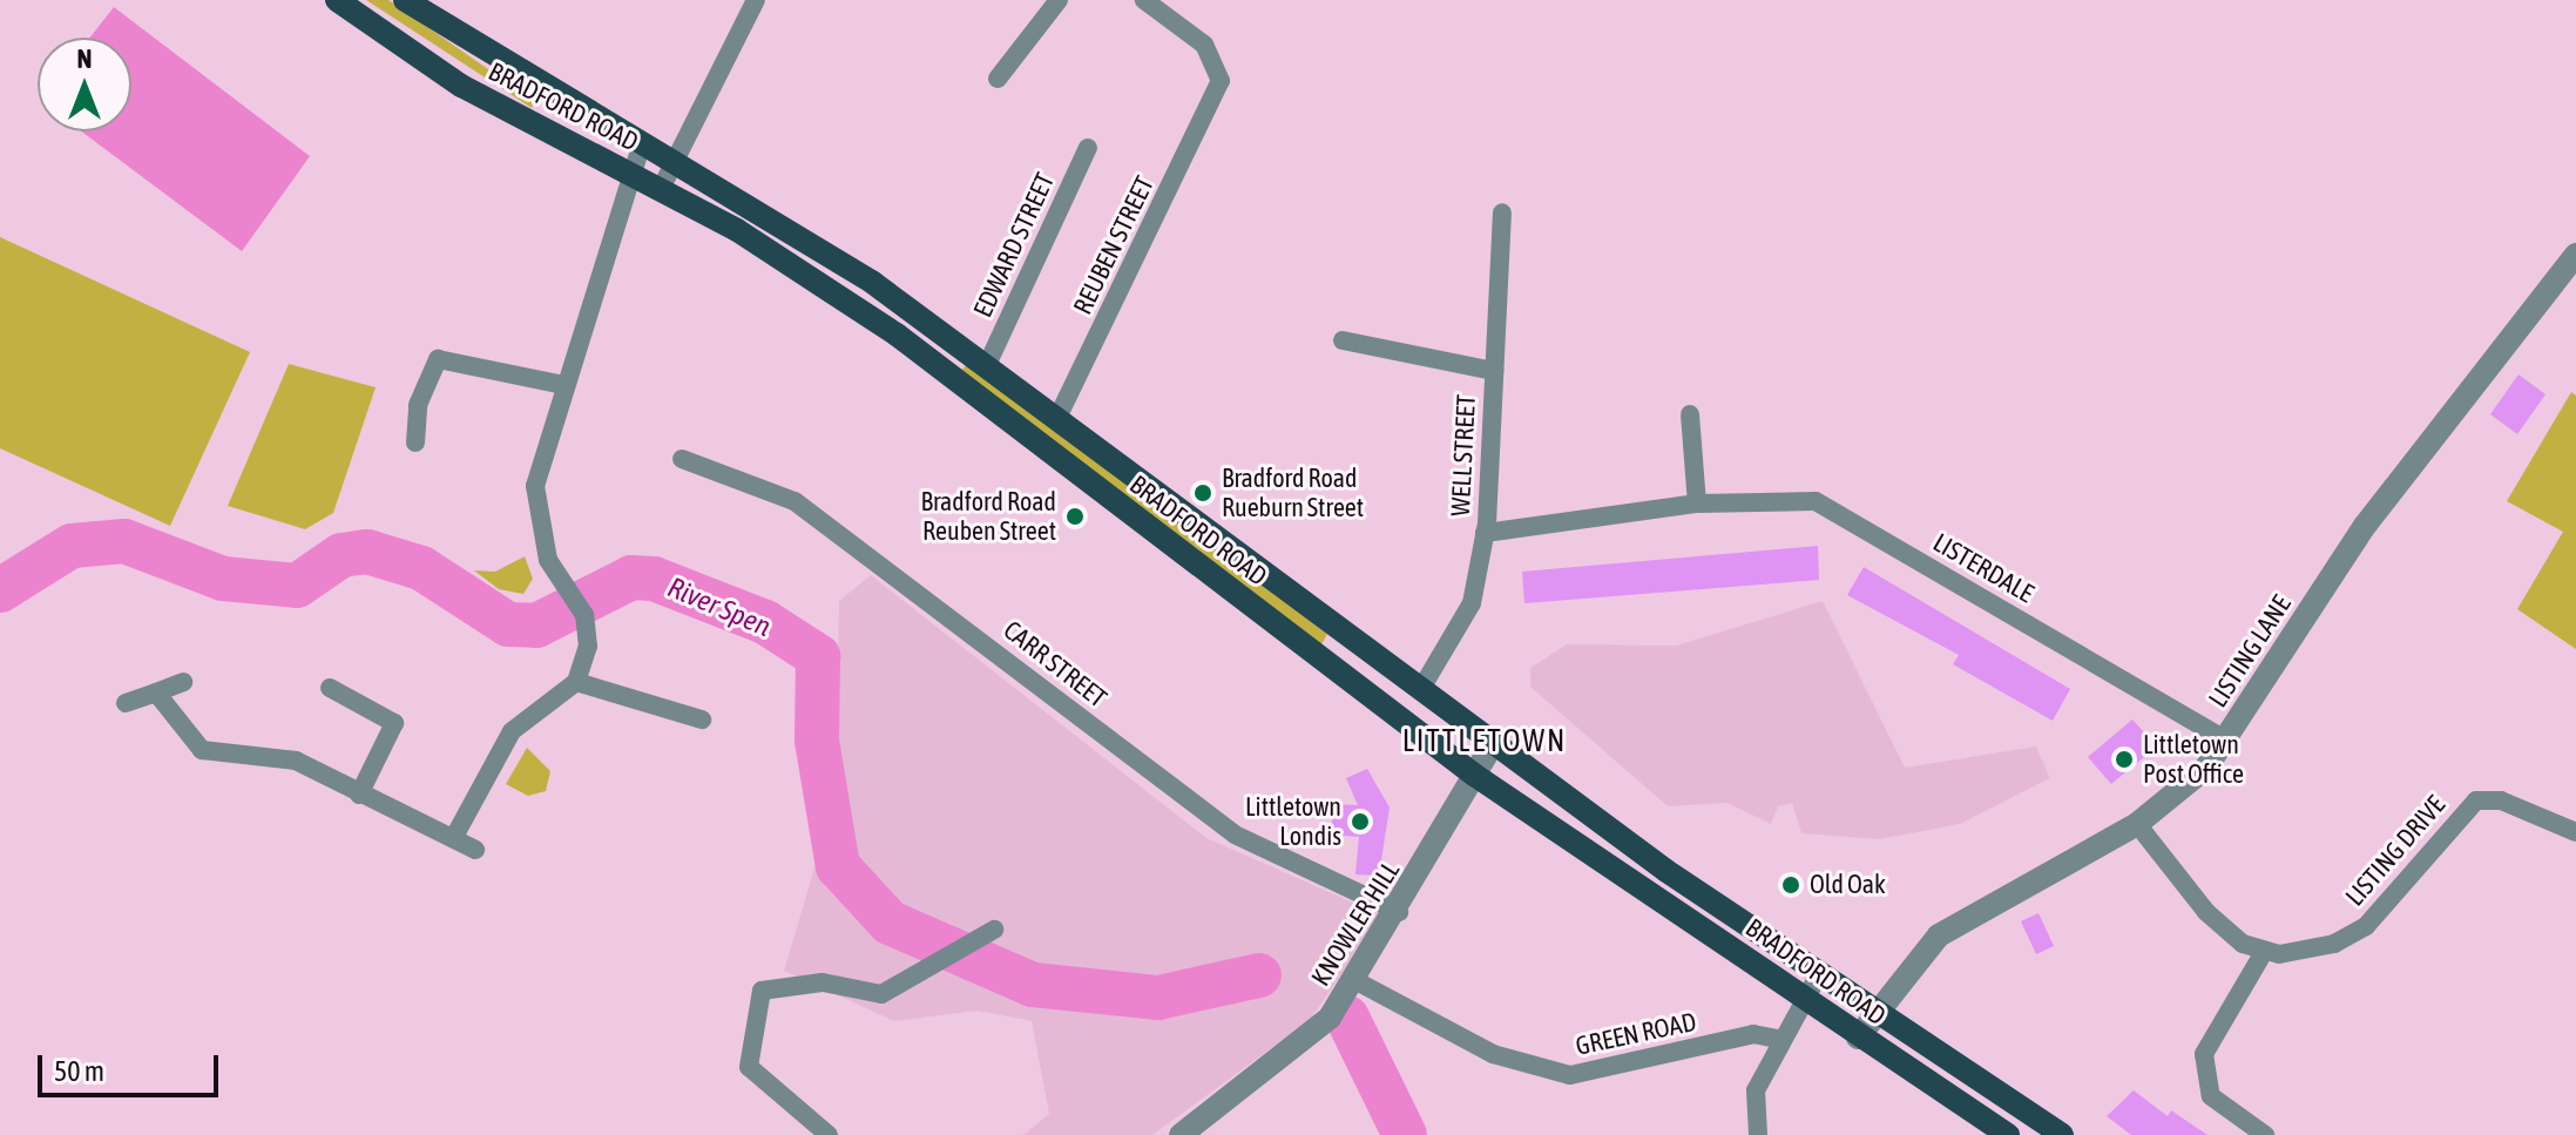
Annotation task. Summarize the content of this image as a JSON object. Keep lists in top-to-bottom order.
{
  "streets": {
    "main road": ["BRADFORD ROAD"],
    "street": [
      "EDWARD STREET",
      "REUBEN STREET",
      "WELL STREET",
      "LISTERDALE",
      "LISTING LANE",
      "CARR STREET",
      "LISTING DRIVE",
      "KNOWLER HILL",
      "GREEN ROAD"
    ]
  },
  "crossings": [
    ["BRADFORD ROAD", "EDWARD STREET"],
    ["BRADFORD ROAD", "REUBEN STREET"],
    ["BRADFORD ROAD", "WELL STREET"],
    ["BRADFORD ROAD", "LISTING LANE"],
    ["BRADFORD ROAD", "KNOWLER HILL"],
    ["WELL STREET", "LISTERDALE"],
    ["LISTERDALE", "LISTING LANE"],
    ["CARR STREET", "KNOWLER HILL"],
    ["KNOWLER HILL", "GREEN ROAD"]
  ],
  "districts": ["LITTLETOWN"],
  "water": ["River Spen"],
  "places": [
    "Bradford Road Rueburn Street",
    "Bradford Road Reuben Street",
    "Littletown Post Office",
    "Littletown Londis",
    "Old Oak"
  ],
  "scale_bar": "50 m",
  "north": "top"
}
